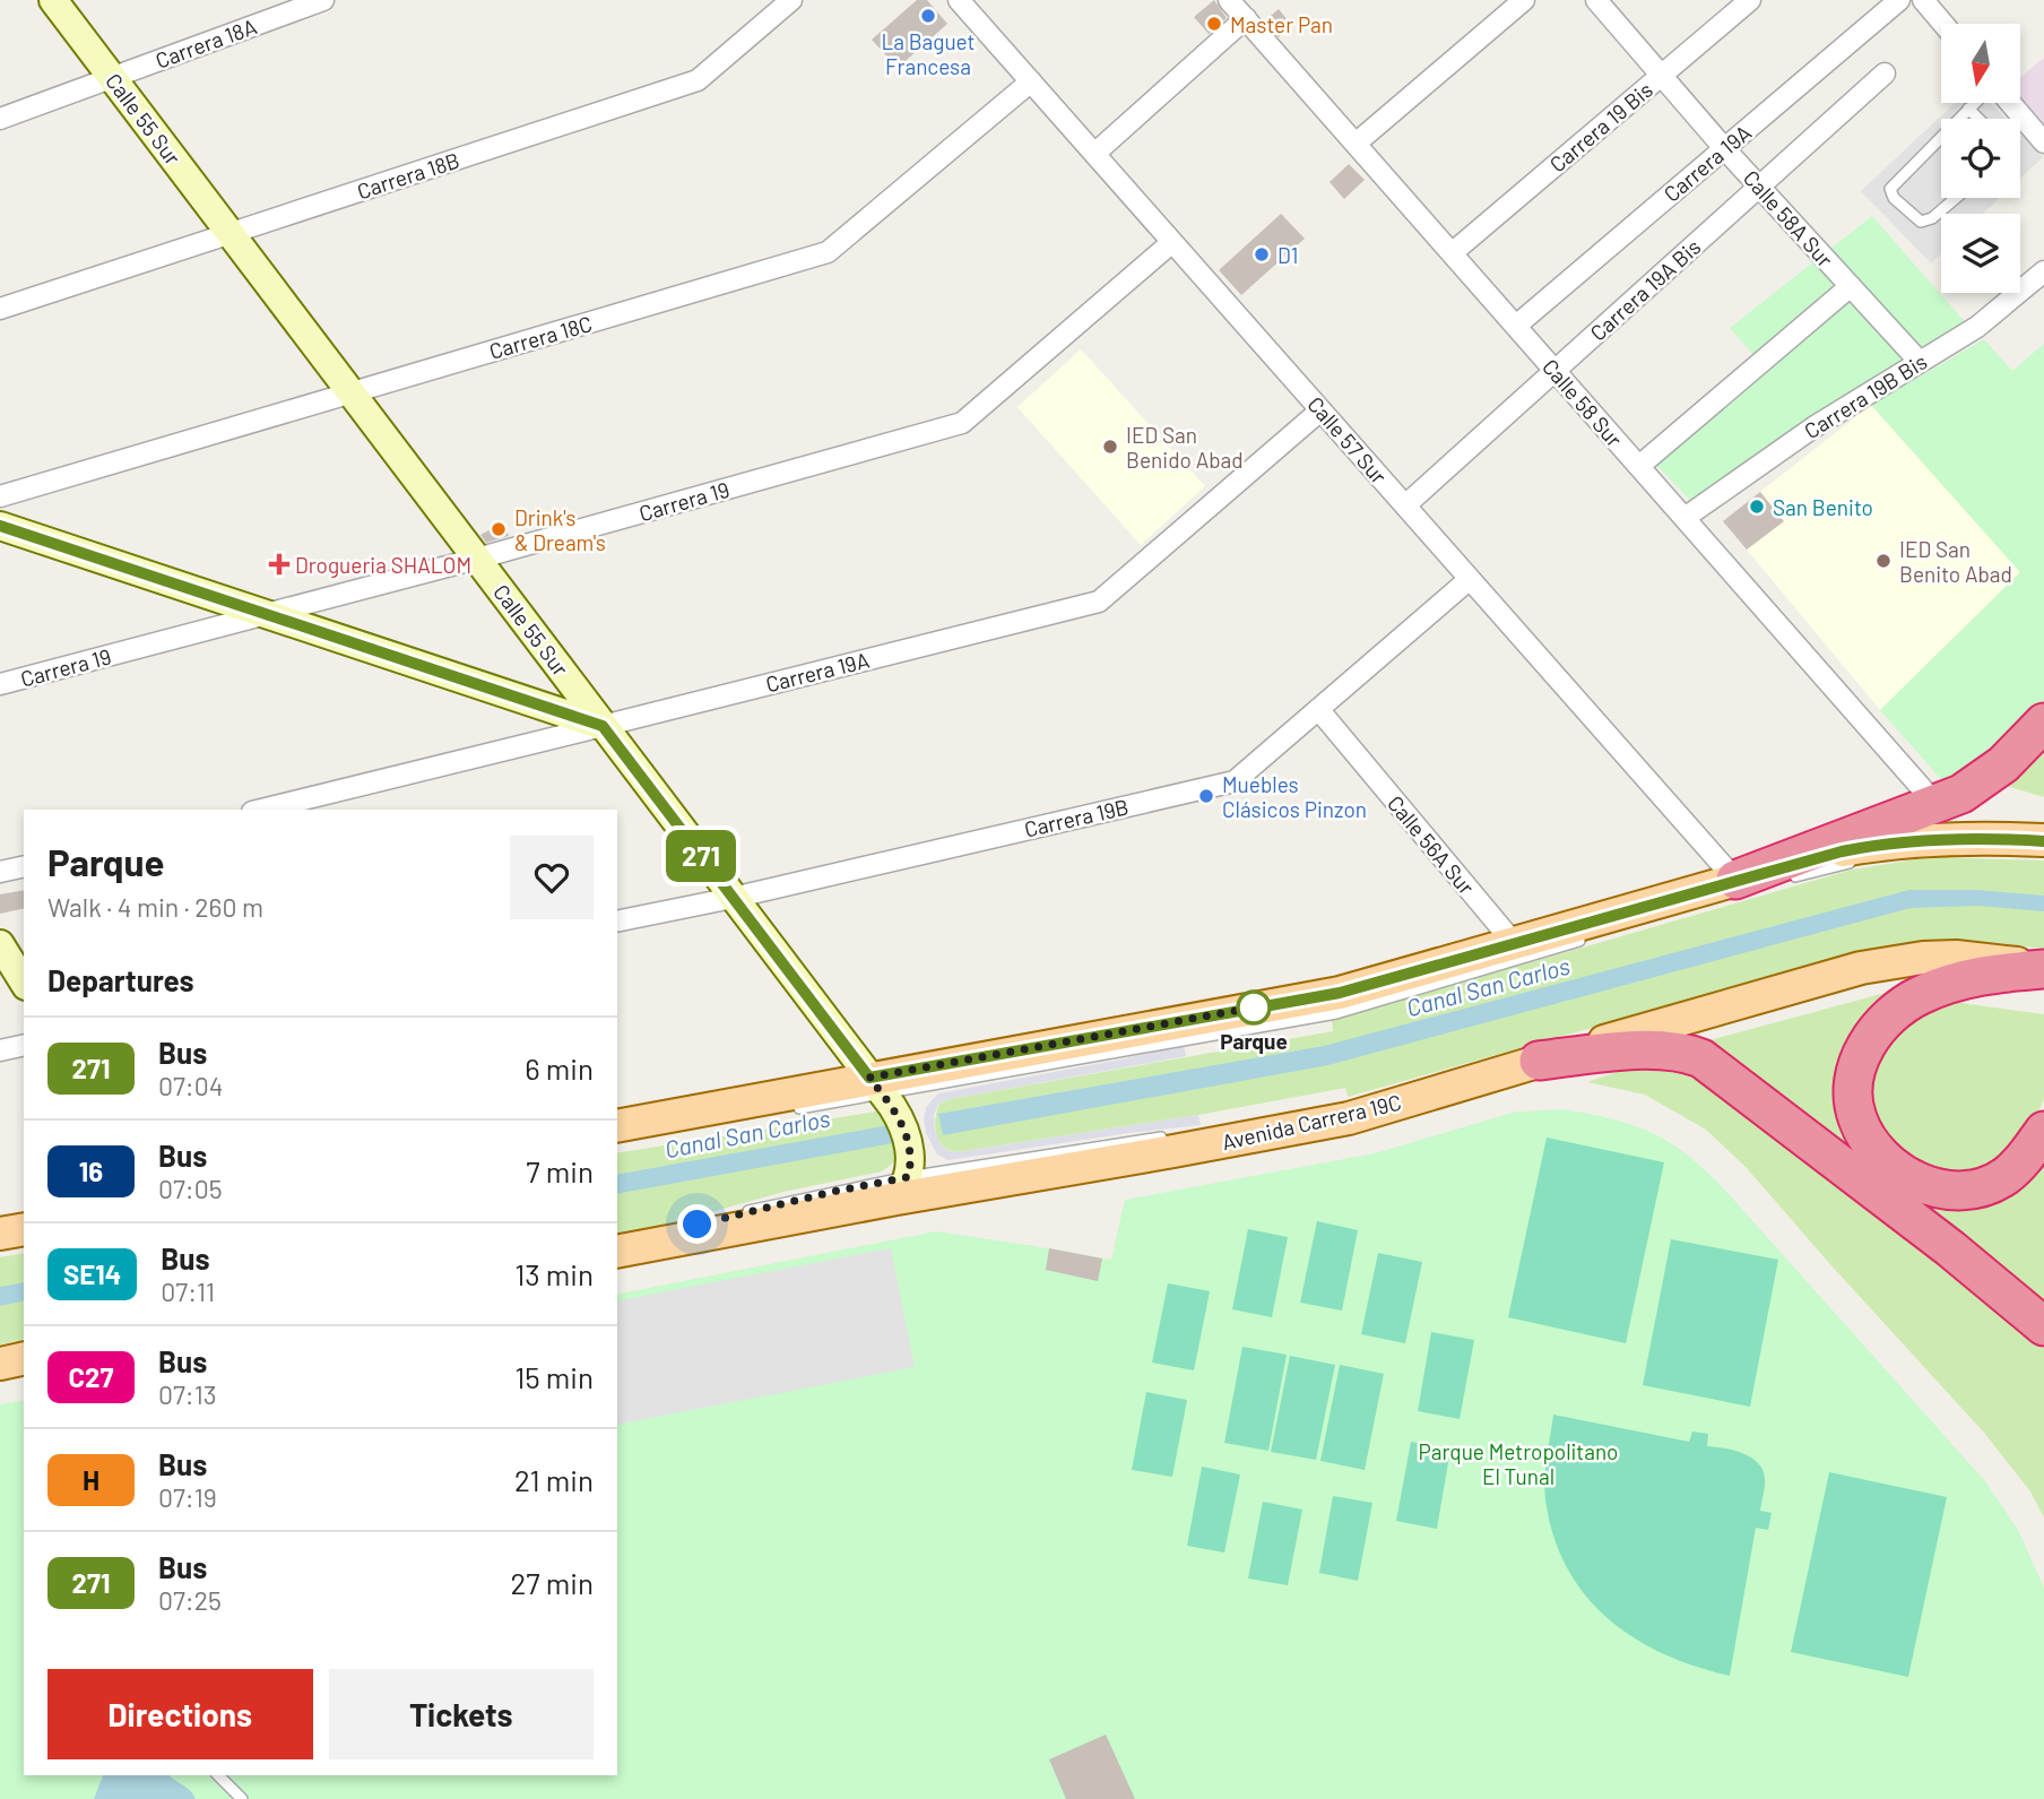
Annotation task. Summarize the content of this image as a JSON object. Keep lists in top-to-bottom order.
{
  "streets": {
    "main road": ["Avenida Carrera 19C"],
    "street": [
      "Carrera 18A",
      "Calle 55 Sur",
      "Carrera 19 Bis",
      "Carrera 19A",
      "Carrera 18B",
      "Calle 58A Sur",
      "Carrera 19A Bis",
      "Carrera 18C",
      "Carrera 19B Bis",
      "Calle 58 Sur",
      "Calle 57 Sur",
      "Carrera 19",
      "Carrera 19B",
      "Calle 56A Sur"
    ]
  },
  "crossings": [
    ["Carrera 18A", "Calle 55 Sur"],
    ["Calle 55 Sur", "Carrera 19A"],
    ["Calle 55 Sur", "Carrera 18B"],
    ["Calle 55 Sur", "Carrera 18C"],
    ["Calle 55 Sur", "Carrera 19"],
    ["Calle 55 Sur", "Carrera 19B"],
    ["Calle 55 Sur", "Avenida Carrera 19C"],
    ["Carrera 19 Bis", "Calle 58A Sur"],
    ["Carrera 19 Bis", "Calle 58 Sur"],
    ["Carrera 19A", "Calle 58A Sur"],
    ["Carrera 19A", "Calle 58 Sur"],
    ["Carrera 19A", "Calle 57 Sur"],
    ["Calle 58A Sur", "Carrera 19A Bis"],
    ["Calle 58A Sur", "Carrera 19B Bis"],
    ["Carrera 19A Bis", "Calle 58 Sur"],
    ["Carrera 19A Bis", "Calle 57 Sur"],
    ["Carrera 18C", "Calle 57 Sur"],
    ["Carrera 19B Bis", "Calle 58 Sur"],
    ["Calle 57 Sur", "Carrera 19"],
    ["Calle 57 Sur", "Carrera 19B"],
    ["Carrera 19B", "Calle 56A Sur"]
  ],
  "water": ["Canal San Carlos"],
  "parks": ["Parque Metropolitano El Tunal"],
  "places": {
    "other": [
      "La Baguet Francesa",
      "Master Pan",
      "D1",
      "IED San Benido Abad",
      "San Benito",
      "Drink's & Dream's",
      "IED San Benito Abad",
      "Muebles Clásicos Pinzon",
      "Parque"
    ],
    "health": ["Drogueria SHALOM"]
  },
  "lines": ["bus line 271"],
  "north": "bottom",
  "page": {
    "on_map": "271",
    "heading": [
      ["Parque", "Walk · 4 min · 260 m"],
      "Departures"
    ],
    "list": [
      {
        "mark": "271",
        "name": "Bus",
        "note": "07:04",
        "value": "6 min"
      },
      {
        "mark": "16",
        "name": "Bus",
        "note": "07:05",
        "value": "7 min"
      },
      {
        "mark": "SE14",
        "name": "Bus",
        "note": "07:11",
        "value": "13 min"
      },
      {
        "mark": "C27",
        "name": "Bus",
        "note": "07:13",
        "value": "15 min"
      },
      {
        "mark": "H",
        "name": "Bus",
        "note": "07:19",
        "value": "21 min"
      },
      {
        "mark": "271",
        "name": "Bus",
        "note": "07:25",
        "value": "27 min"
      }
    ],
    "buttons": ["Directions", "Tickets"]
  }
}
